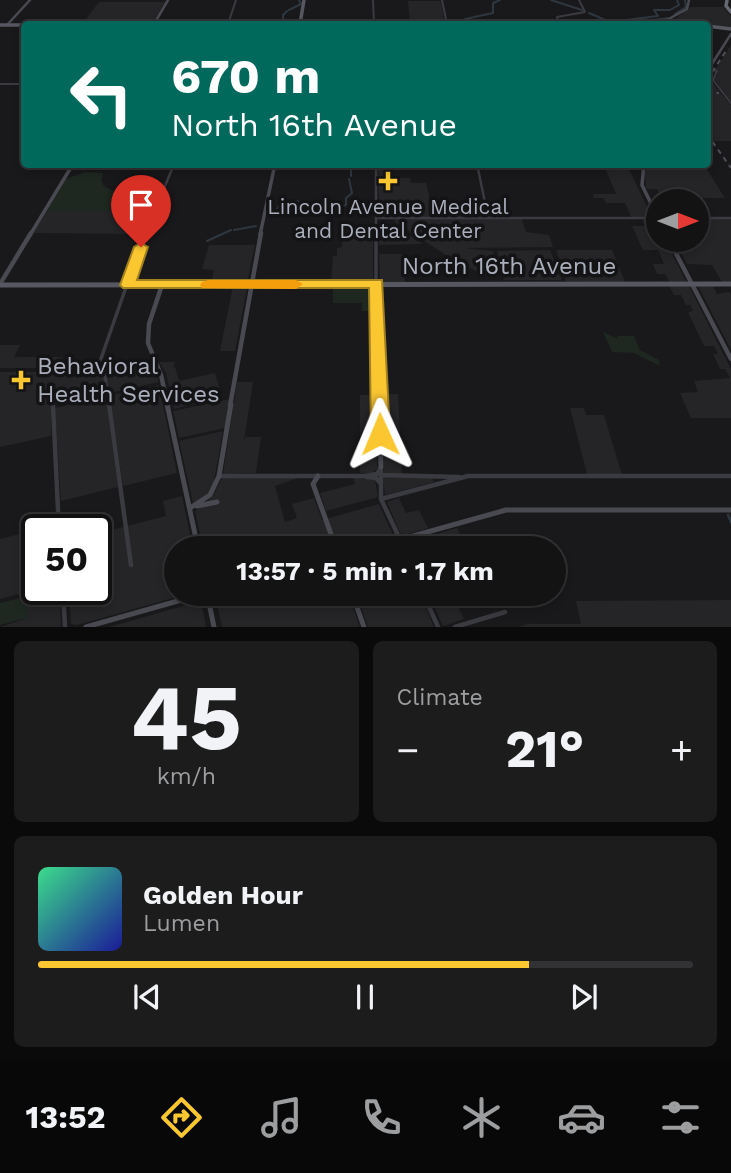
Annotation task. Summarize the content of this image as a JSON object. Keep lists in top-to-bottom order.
{
  "streets": {
    "main road": ["North 16th Avenue"]
  },
  "places": {
    "health": ["Lincoln Avenue Medical and Dental Center", "Behavioral Health Services"]
  },
  "north": "right",
  "page": {
    "turn": ["670 m", "North 16th Avenue"],
    "limit": "50",
    "trip": "13:57 · 5 min · 1.7 km",
    "tile": [
      ["45", "km/h"],
      "Climate"
    ],
    "heat": ["−", "21°", "+"],
    "song": ["Golden Hour", "Lumen"],
    "tabs": "13:52"
  }
}
